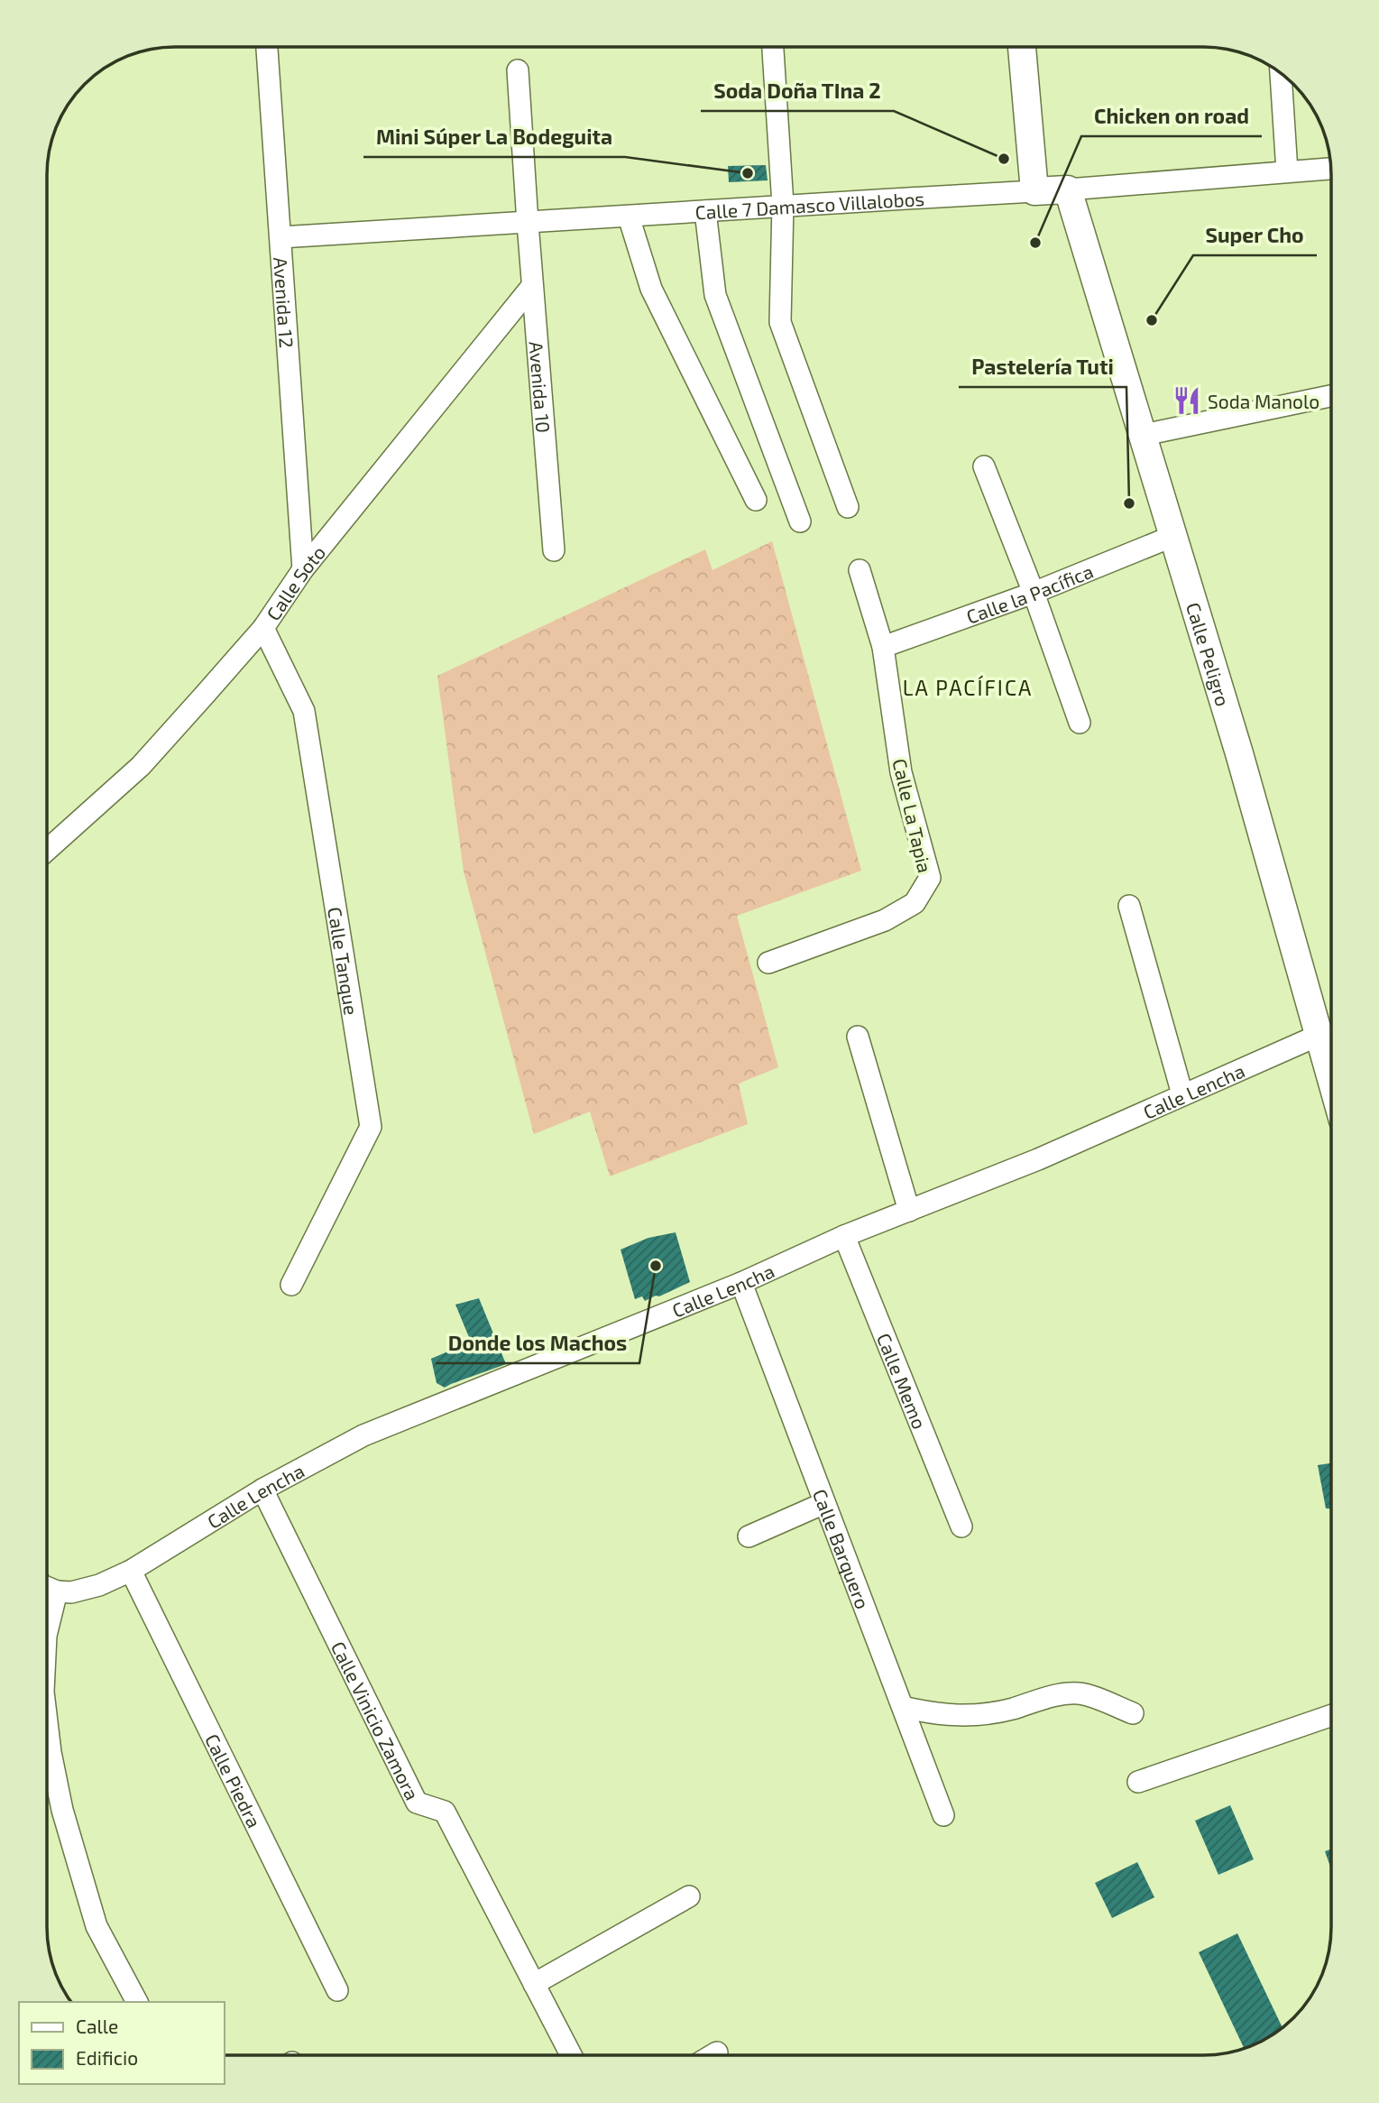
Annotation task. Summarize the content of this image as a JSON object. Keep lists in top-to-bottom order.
{
  "streets": {
    "main road": ["Calle 7 Damasco Villalobos", "Calle Peligro"],
    "street": [
      "Avenida 12",
      "Avenida 10",
      "Calle Soto",
      "Calle la Pacífica",
      "Calle La Tapia",
      "Calle Tanque",
      "Calle Lencha",
      "Calle Memo",
      "Calle Barquero",
      "Calle Vinicio Zamora",
      "Calle Piedra"
    ]
  },
  "crossings": [
    ["Calle 7 Damasco Villalobos", "Avenida 12"],
    ["Calle 7 Damasco Villalobos", "Avenida 10"],
    ["Calle 7 Damasco Villalobos", "Calle Peligro"],
    ["Avenida 12", "Calle Soto"],
    ["Avenida 10", "Calle Soto"],
    ["Calle Soto", "Calle Tanque"],
    ["Calle la Pacífica", "Calle Peligro"],
    ["Calle la Pacífica", "Calle La Tapia"],
    ["Calle Peligro", "Calle Lencha"],
    ["Calle Lencha", "Calle Memo"],
    ["Calle Lencha", "Calle Barquero"],
    ["Calle Lencha", "Calle Vinicio Zamora"],
    ["Calle Lencha", "Calle Piedra"]
  ],
  "districts": ["LA PACÍFICA"],
  "places": {
    "other": [
      "Soda Doña TIna 2",
      "Mini Súper La Bodeguita",
      "Chicken on road",
      "Super Cho",
      "Pastelería Tuti",
      "Donde los Machos"
    ],
    "restaurant": ["Soda Manolo"]
  },
  "legend": ["Calle", "Edificio"]
}
